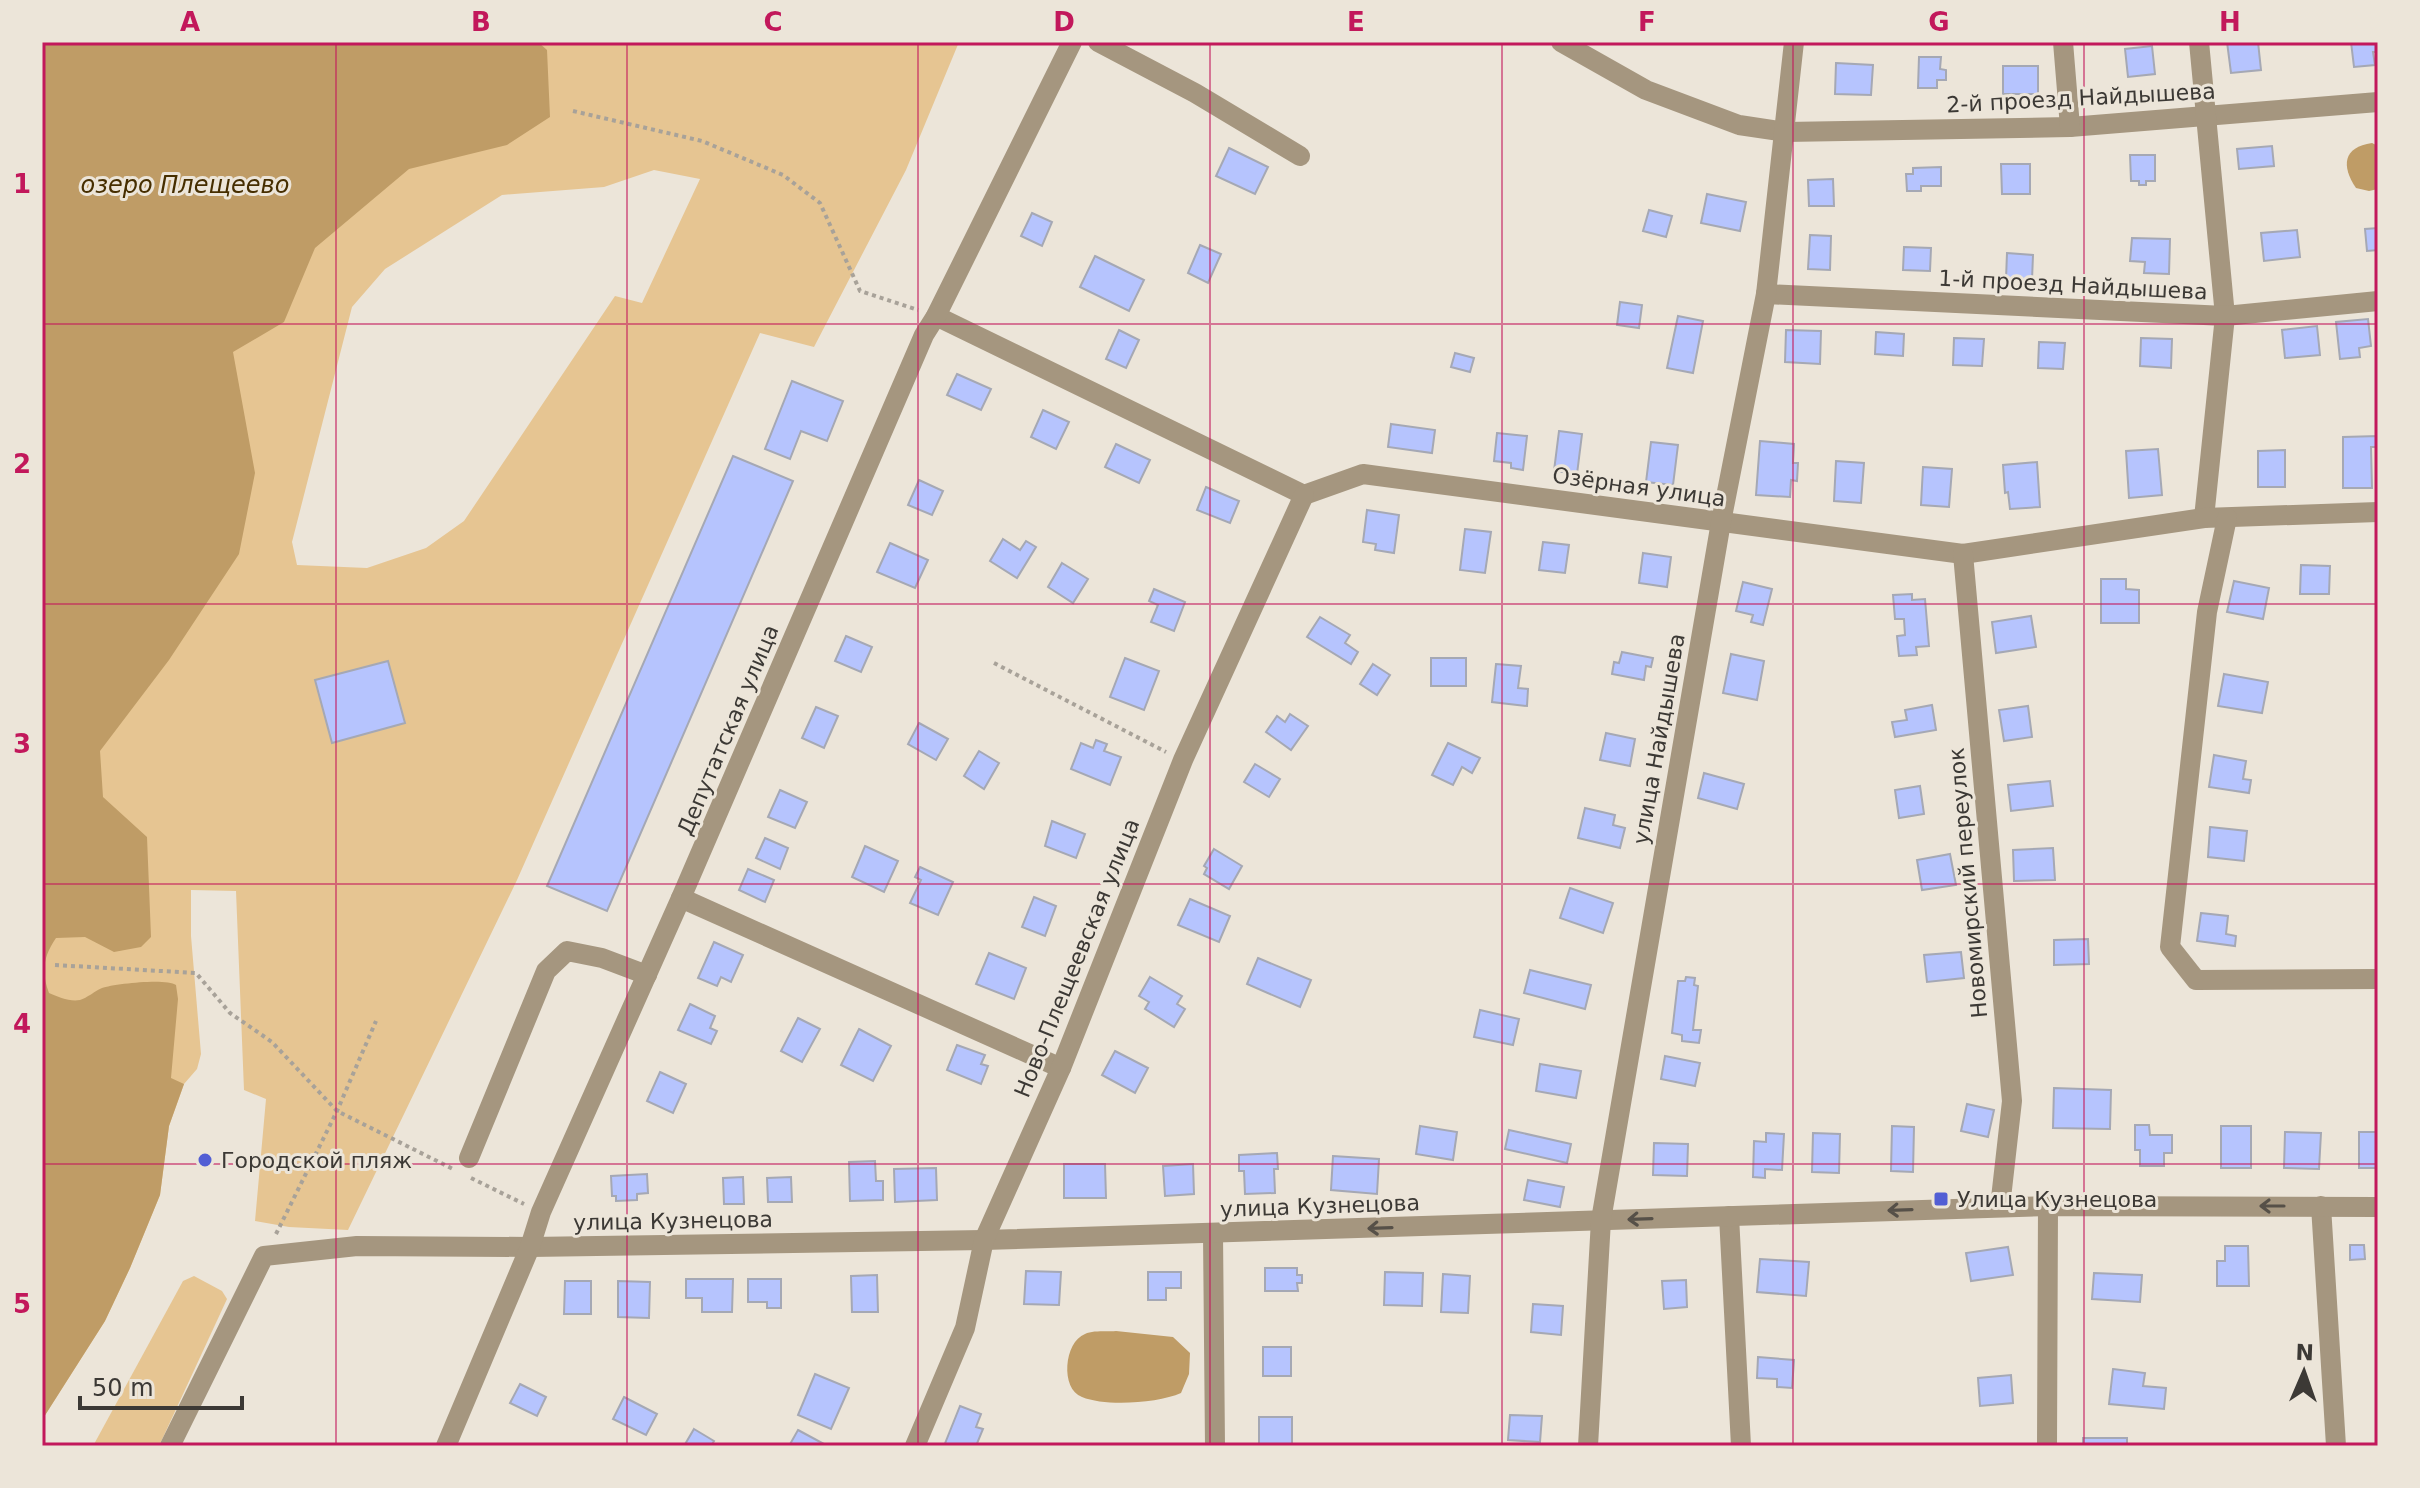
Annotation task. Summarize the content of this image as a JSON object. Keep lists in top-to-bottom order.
{
  "streets": {
    "street": [
      "2-й проезд Найдышева",
      "1-й проезд Найдышева",
      "Озёрная улица",
      "Депутатская улица",
      "улица Найдышева",
      "Новомирский переулок",
      "Ново-Плещеевская улица",
      "улица Кузнецова"
    ]
  },
  "crossings": [
    ["2-й проезд Найдышева", "улица Найдышева"],
    ["1-й проезд Найдышева", "улица Найдышева"],
    ["Озёрная улица", "улица Найдышева"],
    ["Озёрная улица", "Новомирский переулок"],
    ["Озёрная улица", "Ново-Плещеевская улица"],
    ["Депутатская улица", "улица Кузнецова"],
    ["улица Найдышева", "улица Кузнецова"],
    ["Новомирский переулок", "улица Кузнецова"],
    ["Ново-Плещеевская улица", "улица Кузнецова"]
  ],
  "one_way": ["улица Кузнецова"],
  "water": ["озеро Плещеево"],
  "places": {
    "other": ["Городской пляж"],
    "transit": ["Улица Кузнецова"]
  },
  "scale_bar": "50 m",
  "north": "top",
  "grid": {
    "columns": [
      "A",
      "B",
      "C",
      "D",
      "E",
      "F",
      "G",
      "H"
    ],
    "rows": [
      "1",
      "2",
      "3",
      "4",
      "5"
    ]
  }
}
